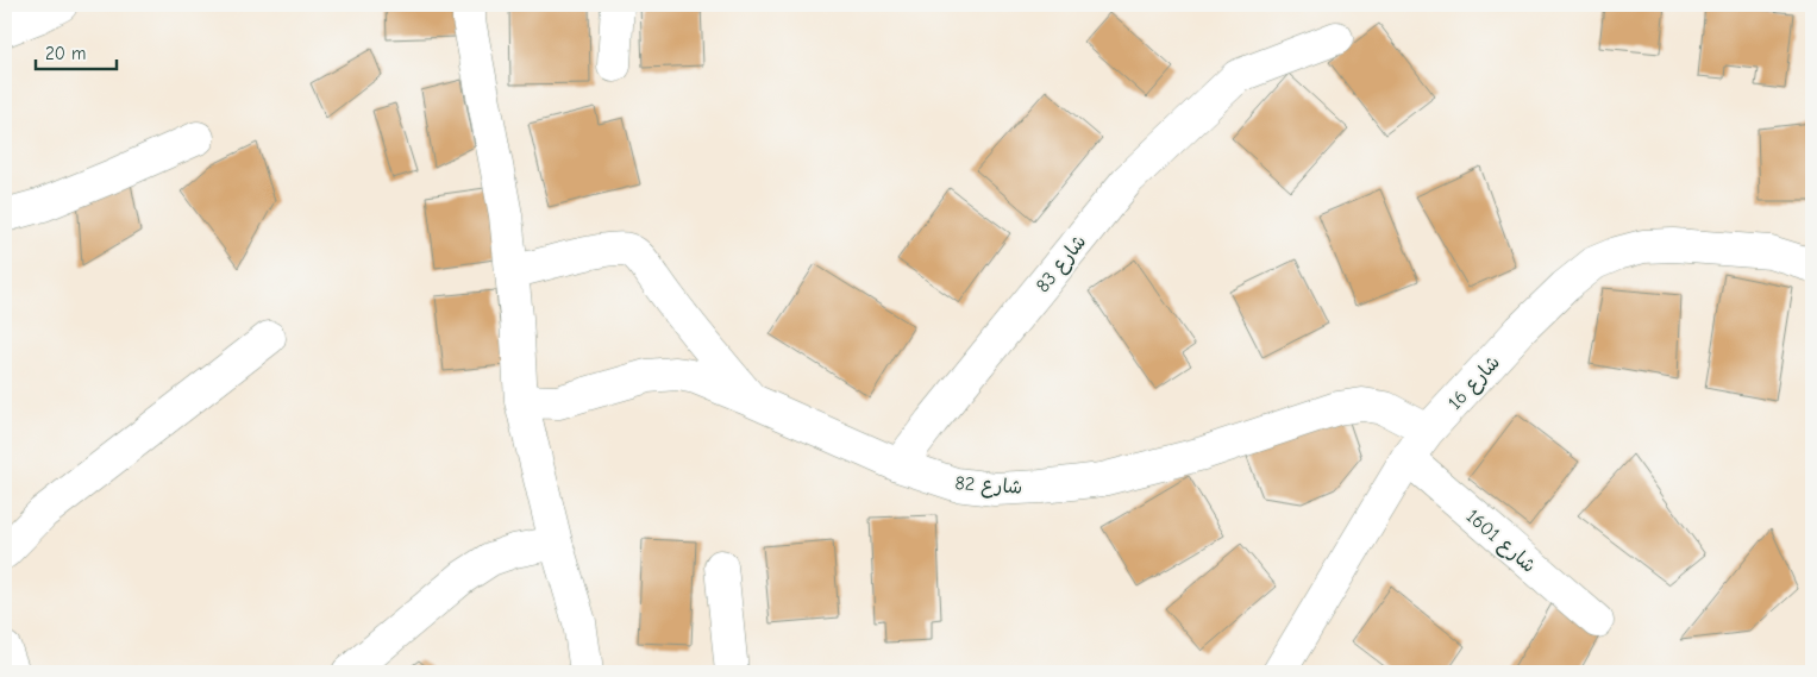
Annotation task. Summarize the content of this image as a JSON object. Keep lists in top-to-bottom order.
{
  "streets": {
    "street": [
      "شارع 83",
      "شارع 16",
      "شارع 82",
      "شارع 1601"
    ]
  },
  "crossings": [
    ["شارع 83", "شارع 82"],
    ["شارع 16", "شارع 82"],
    ["شارع 16", "شارع 1601"]
  ],
  "scale_bar": "20 m"
}
